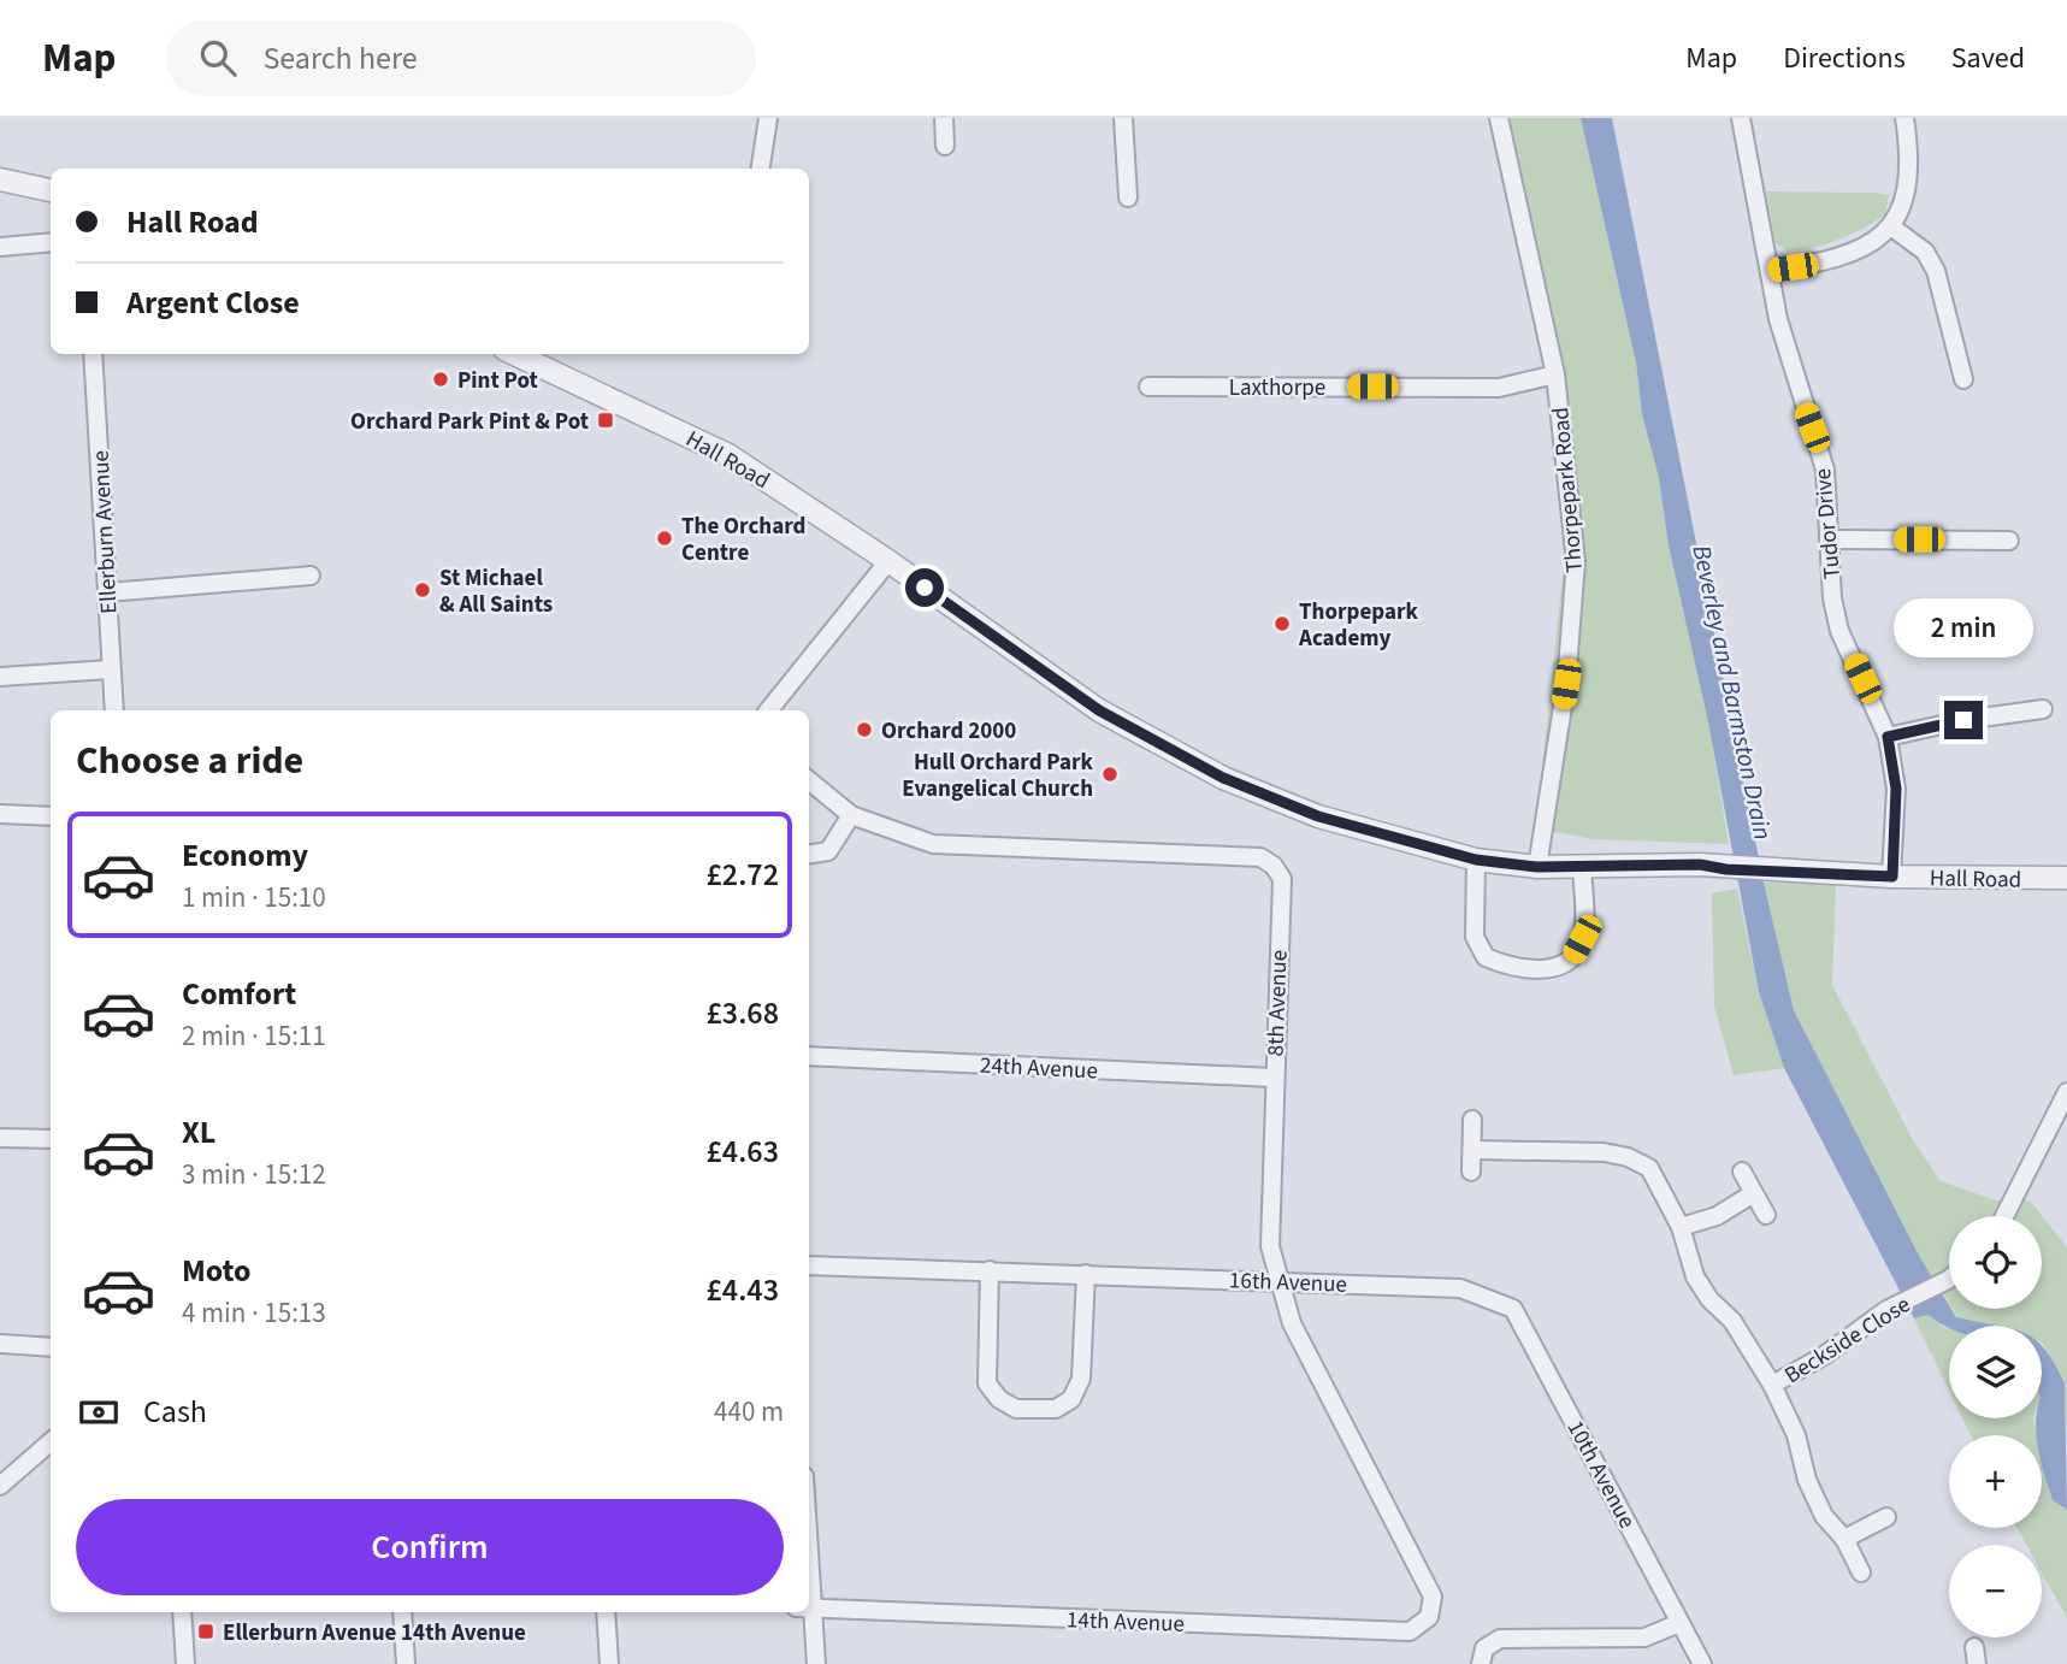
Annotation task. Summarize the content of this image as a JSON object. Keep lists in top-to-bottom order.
{
  "streets": {
    "street": [
      "Laxthorpe",
      "Hall Road",
      "Thorpepark Road",
      "Tudor Drive",
      "Ellerburn Avenue",
      "8th Avenue",
      "24th Avenue",
      "16th Avenue",
      "Beckside Close",
      "10th Avenue",
      "14th Avenue"
    ]
  },
  "crossings": [
    ["Laxthorpe", "Thorpepark Road"],
    ["Hall Road", "Thorpepark Road"],
    ["Hall Road", "Tudor Drive"],
    ["8th Avenue", "24th Avenue"],
    ["8th Avenue", "16th Avenue"],
    ["8th Avenue", "14th Avenue"],
    ["16th Avenue", "10th Avenue"]
  ],
  "water": ["Beverley and Barmston Drain"],
  "places": {
    "other": [
      "Pint Pot",
      "The Orchard Centre",
      "St Michael & All Saints",
      "Thorpepark Academy",
      "Orchard 2000",
      "Hull Orchard Park Evangelical Church"
    ],
    "transit": ["Orchard Park Pint & Pot", "Ellerburn Avenue 14th Avenue"]
  },
  "page": {
    "header": "Map",
    "search": "Search here",
    "nav": ["Map", "Directions", "Saved"],
    "banner": ["Hall Road", "Argent Close"],
    "bubble": "2 min",
    "heading": "Choose a ride",
    "list": [
      {
        "name": "Economy",
        "note": "1 min · 15:10",
        "value": "£2.72"
      },
      {
        "name": "Comfort",
        "note": "2 min · 15:11",
        "value": "£3.68"
      },
      {
        "name": "XL",
        "note": "3 min · 15:12",
        "value": "£4.63"
      },
      {
        "name": "Moto",
        "note": "4 min · 15:13",
        "value": "£4.43"
      }
    ],
    "map_buttons": ["+", "−"],
    "pay": ["Cash", "440 m"],
    "buttons": "Confirm"
  }
}
